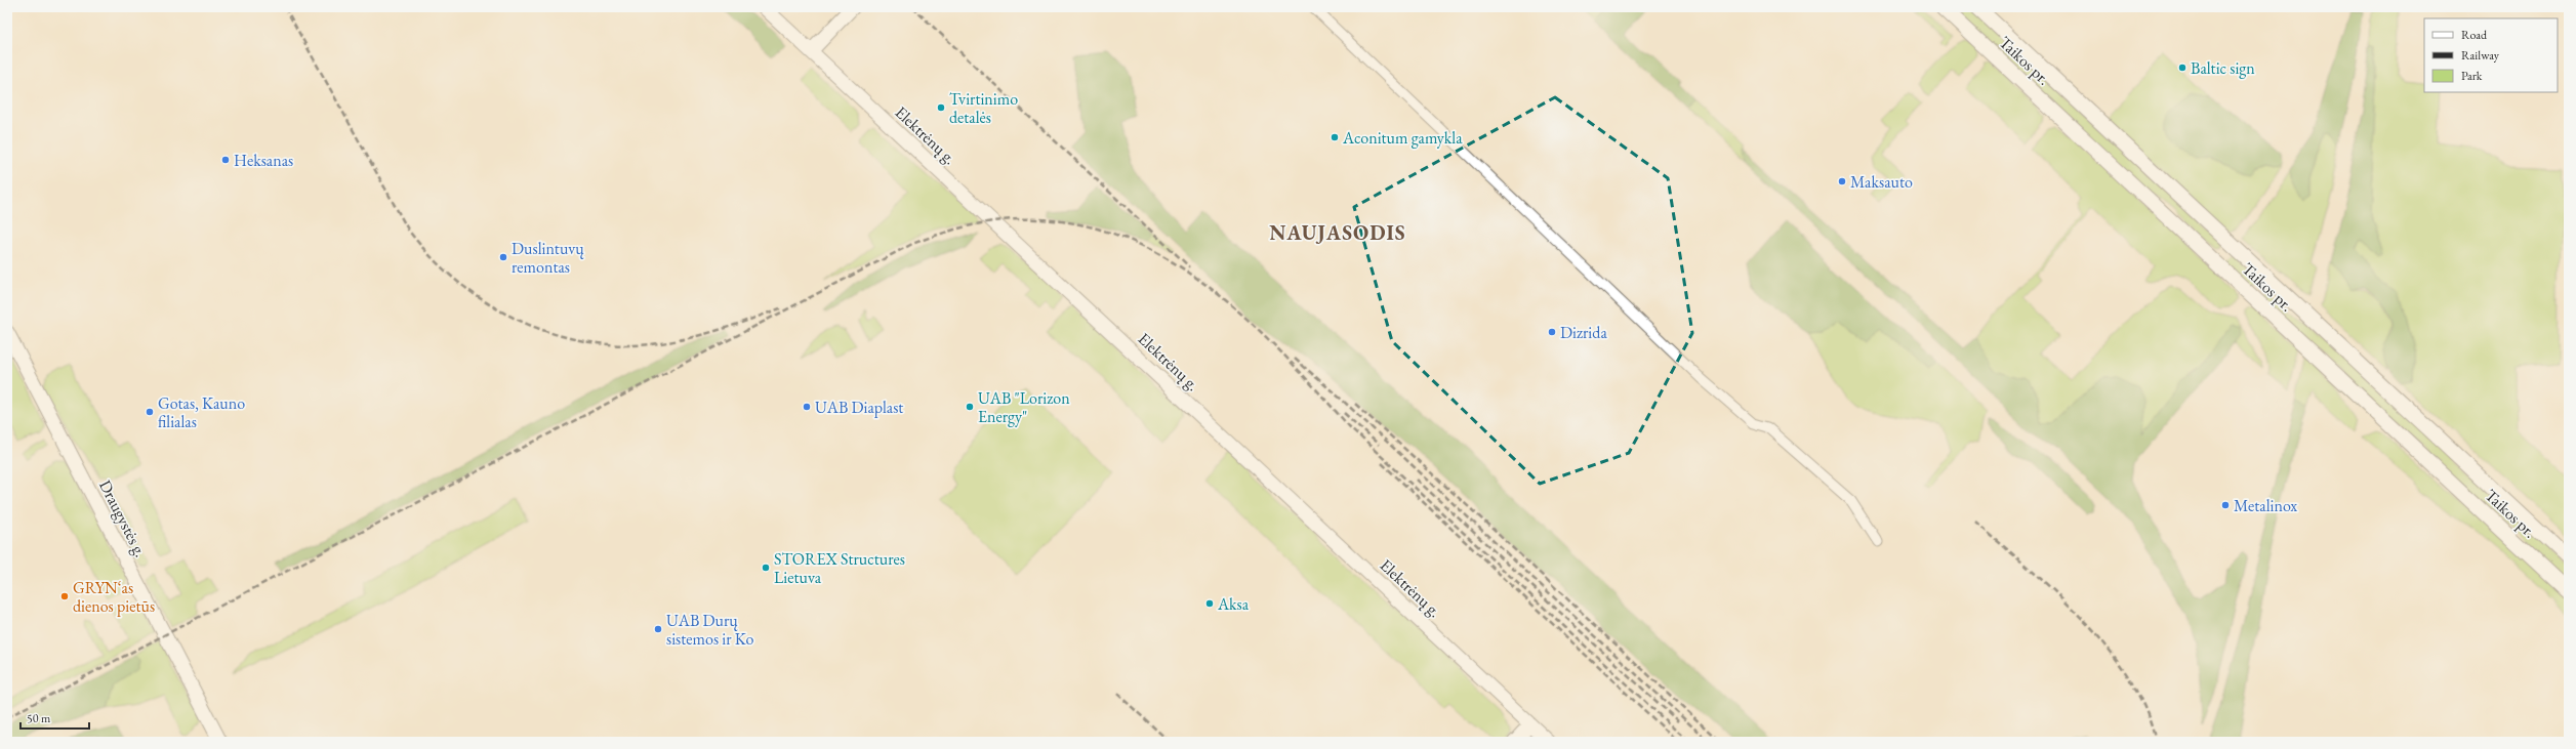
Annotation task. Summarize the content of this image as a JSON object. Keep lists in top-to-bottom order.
{
  "streets": {
    "main road": ["Taikos pr."],
    "street": ["Elektrėnų g.", "Draugystės g."]
  },
  "districts": ["NAUJASODIS"],
  "places": [
    "Baltic sign",
    "Tvirtinimo detalės",
    "Aconitum gamykla",
    "Heksanas",
    "Maksauto",
    "Duslintuvų remontas",
    "Dizrida",
    "UAB Diaplast",
    "UAB \"Lorizon Energy\"",
    "Gotas, Kauno filialas",
    "Metalinox",
    "STOREX Structures Lietuva",
    "GRYN‘as dienos pietūs",
    "Aksa",
    "UAB Durų sistemos ir Ko"
  ],
  "legend": ["Road", "Railway", "Park"],
  "scale_bar": "50 m"
}
